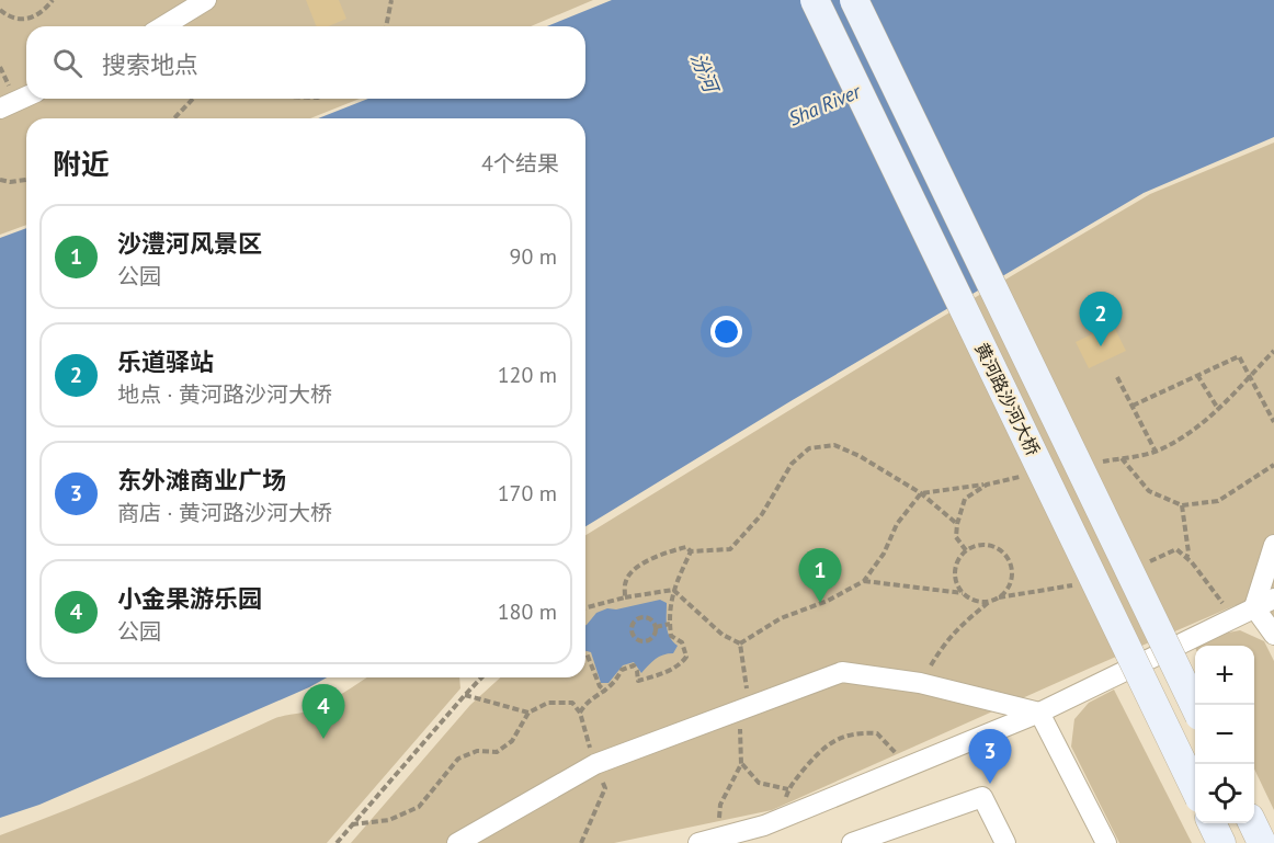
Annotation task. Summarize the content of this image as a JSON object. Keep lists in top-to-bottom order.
{
  "streets": {
    "main road": ["黄河路沙河大桥"]
  },
  "water": ["汾河", "Sha River"],
  "page": {
    "search": "搜索地点",
    "heading": ["附近", "4个结果"],
    "list": [
      {
        "mark": "1",
        "name": "沙澧河风景区",
        "note": "公园",
        "value": "90 m"
      },
      {
        "mark": "2",
        "name": "乐道驿站",
        "note": "地点 · 黄河路沙河大桥",
        "value": "120 m"
      },
      {
        "mark": "3",
        "name": "东外滩商业广场",
        "note": "商店 · 黄河路沙河大桥",
        "value": "170 m"
      },
      {
        "mark": "4",
        "name": "小金果游乐园",
        "note": "公园",
        "value": "180 m"
      }
    ],
    "pins": [
      "2",
      "1",
      "4",
      "3"
    ],
    "map_buttons": ["+", "−"]
  }
}
